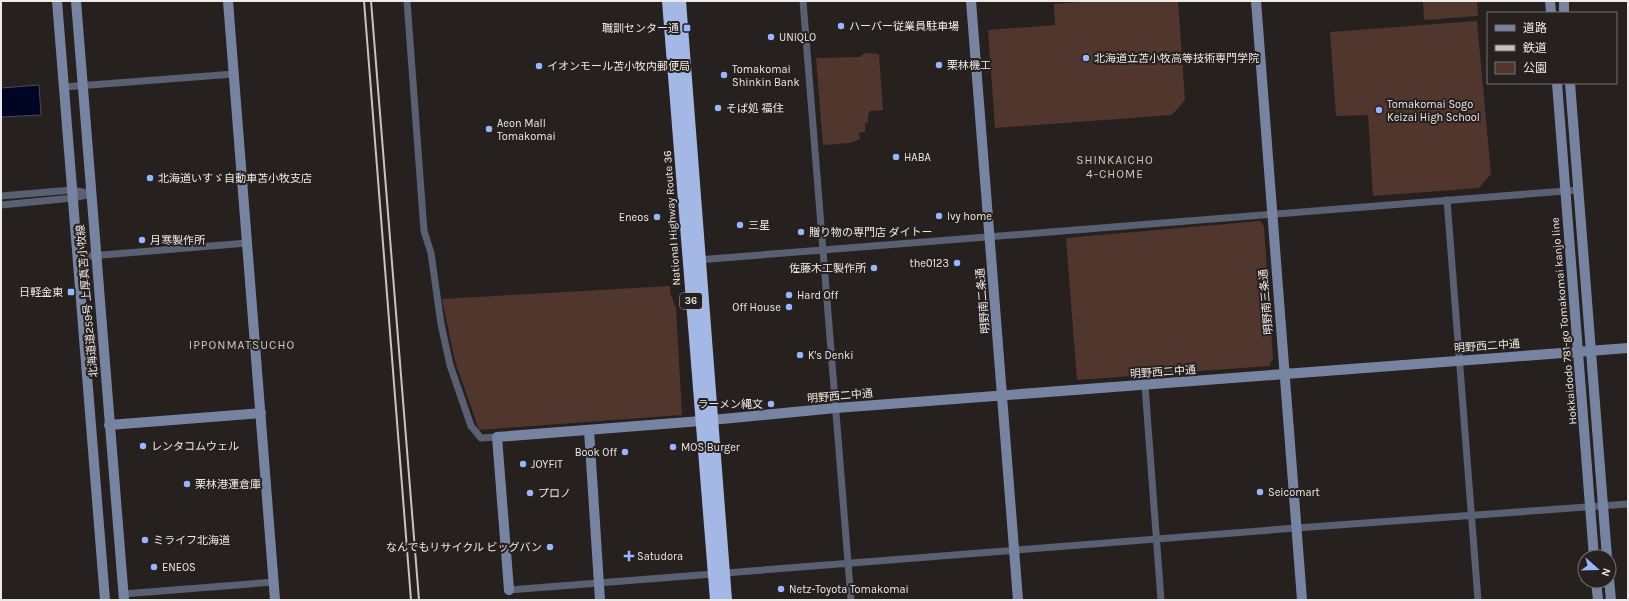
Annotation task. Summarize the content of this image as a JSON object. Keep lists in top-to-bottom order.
{
  "streets": {
    "highway": ["National Highway Route 36", "36"],
    "street": [
      "北海道道259号 上厚真苫小牧線",
      "明野南二条通",
      "明野南三条通",
      "Hokkaidodo 781-go Tomakomai kanjo line",
      "明野西二中通"
    ]
  },
  "crossings": [
    ["National Highway Route 36", "明野西二中通"],
    ["明野南二条通", "明野西二中通"],
    ["明野南三条通", "明野西二中通"],
    ["Hokkaidodo 781-go Tomakomai kanjo line", "明野西二中通"]
  ],
  "districts": ["SHINKAICHO 4-CHOME", "IPPONMATSUCHO"],
  "places": {
    "other": [
      "ハーバー従業員駐車場",
      "UNIQLO",
      "北海道立苫小牧高等技術専門学院",
      "栗林機工",
      "イオンモール苫小牧内郵便局",
      "Tomakomai Shinkin Bank",
      "そば処 福住",
      "Tomakomai Sogo Keizai High School",
      "Aeon Mall Tomakomai",
      "HABA",
      "北海道いすゞ自動車苫小牧支店",
      "lvy home",
      "Eneos",
      "三星",
      "贈り物の専門店 ダイトー",
      "月寒製作所",
      "the0123",
      "佐藤木工製作所",
      "Hard Off",
      "Off House",
      "K's Denki",
      "ラーメン縄文",
      "レンタコムウェル",
      "MOS Burger",
      "Book Off",
      "JOYFIT",
      "栗林港運倉庫",
      "Seicomart",
      "プロノ",
      "ミライフ北海道",
      "なんでもリサイクル ビッグバン",
      "ENEOS",
      "Netz-Toyota Tomakomai"
    ],
    "transit": ["職訓センター通", "日軽金東"],
    "health": ["Satudora"]
  },
  "legend": ["道路", "鉄道", "公園"],
  "north": "right"
}
